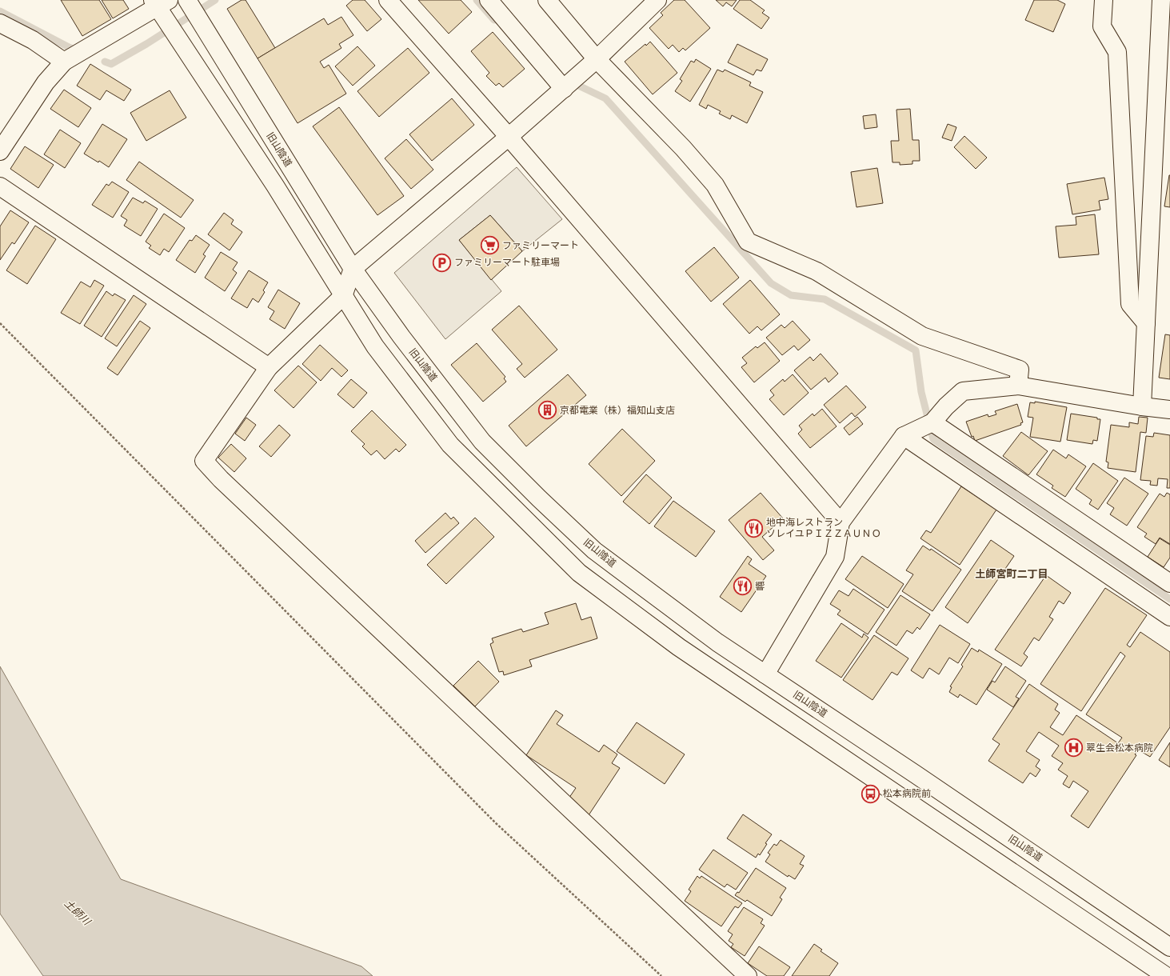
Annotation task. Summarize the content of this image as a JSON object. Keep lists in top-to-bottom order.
{
  "streets": {
    "street": ["旧山陰道"]
  },
  "districts": ["土師宮町二丁目"],
  "water": ["土師川"],
  "places": {
    "supermarket": ["ファミリーマート"],
    "parking": ["ファミリーマート駐車場"],
    "building": ["京都電業（株）福知山支店"],
    "restaurant": ["地中海レストラン ソレイユＰＩＺＺＡＵＮＯ", "響"],
    "hospital": ["翠生会松本病院"],
    "bus stop": ["松本病院前"]
  }
}
